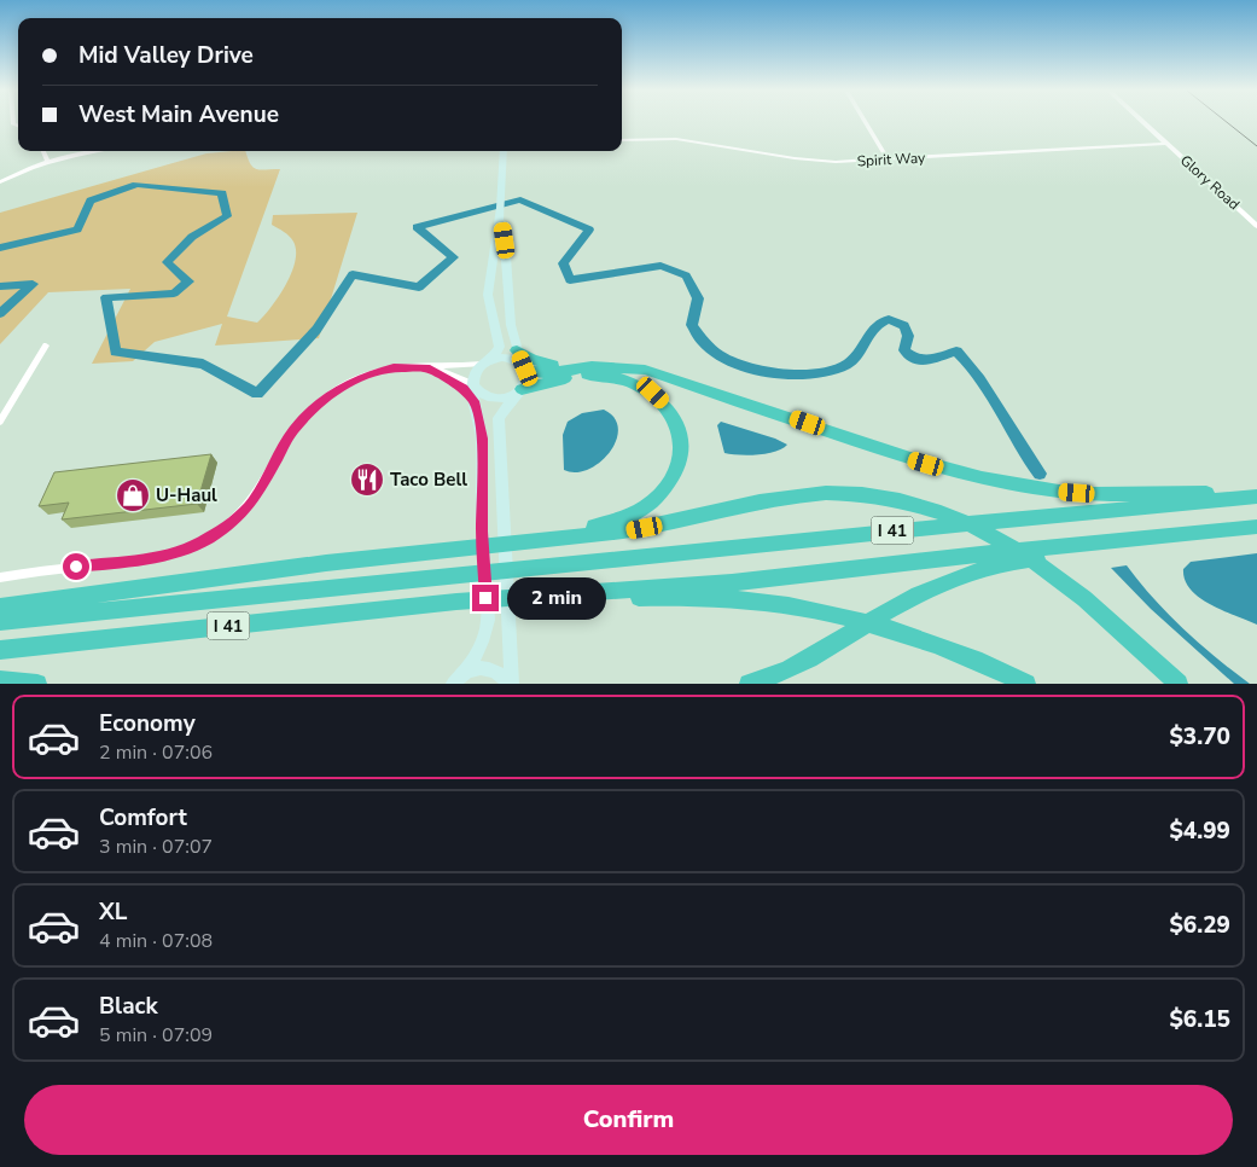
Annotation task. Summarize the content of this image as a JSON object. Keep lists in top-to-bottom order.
{
  "streets": {
    "highway": ["I 41"],
    "street": ["Spirit Way", "Glory Road"]
  },
  "crossings": [
    ["Spirit Way", "Glory Road"]
  ],
  "places": {
    "restaurant": ["Taco Bell"],
    "shop": ["U-Haul"]
  },
  "page": {
    "banner": ["Mid Valley Drive", "West Main Avenue"],
    "bubble": "2 min",
    "list": [
      {
        "name": "Economy",
        "note": "2 min · 07:06",
        "value": "$3.70"
      },
      {
        "name": "Comfort",
        "note": "3 min · 07:07",
        "value": "$4.99"
      },
      {
        "name": "XL",
        "note": "4 min · 07:08",
        "value": "$6.29"
      },
      {
        "name": "Black",
        "note": "5 min · 07:09",
        "value": "$6.15"
      }
    ],
    "buttons": "Confirm"
  }
}
